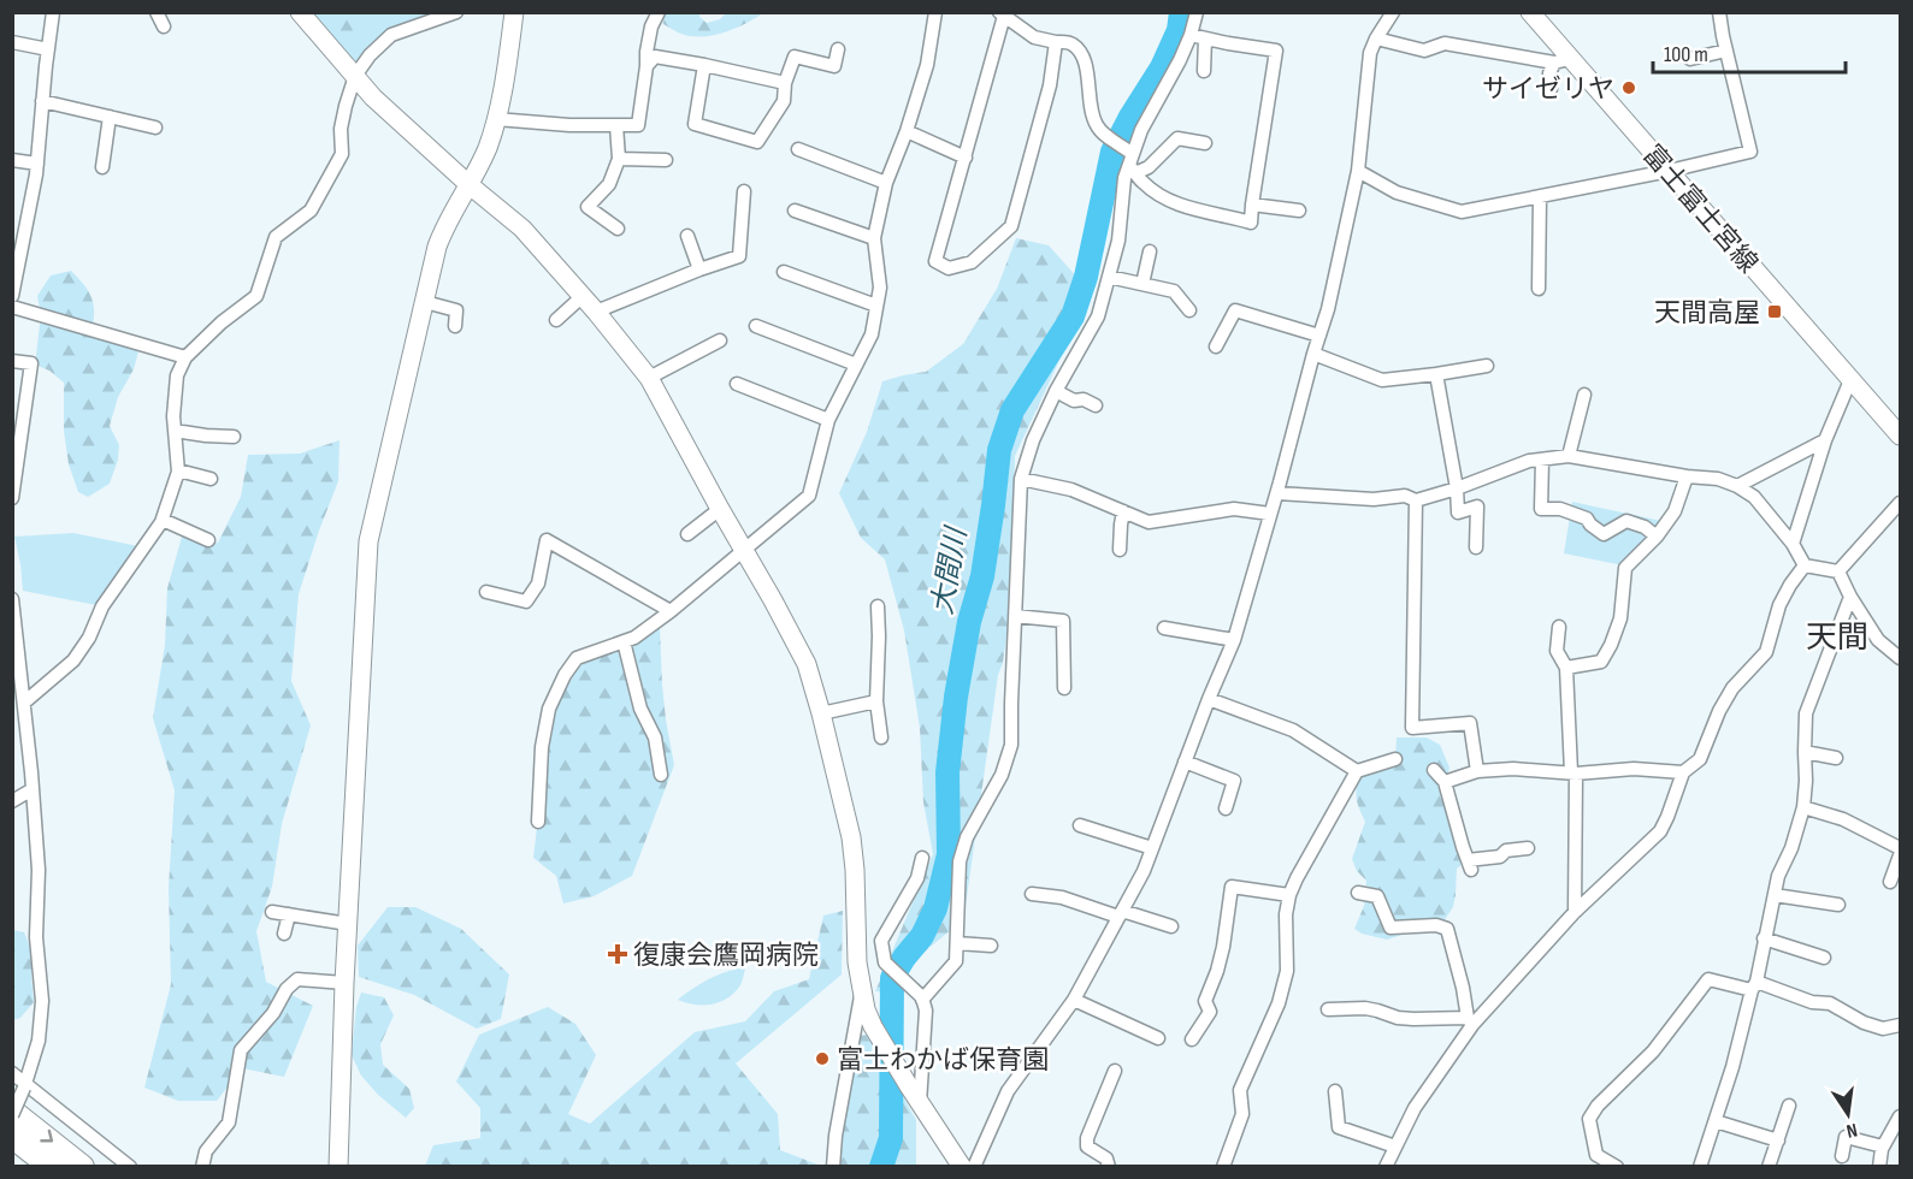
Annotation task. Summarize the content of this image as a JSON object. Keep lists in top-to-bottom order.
{
  "streets": {
    "street": ["富士富士宮線"]
  },
  "districts": ["天間"],
  "water": ["大間川"],
  "places": {
    "other": ["サイゼリヤ", "富士わかば保育園"],
    "transit": ["天間高屋"],
    "health": ["復康会鷹岡病院"]
  },
  "scale_bar": "100 m",
  "north": "bottom"
}
